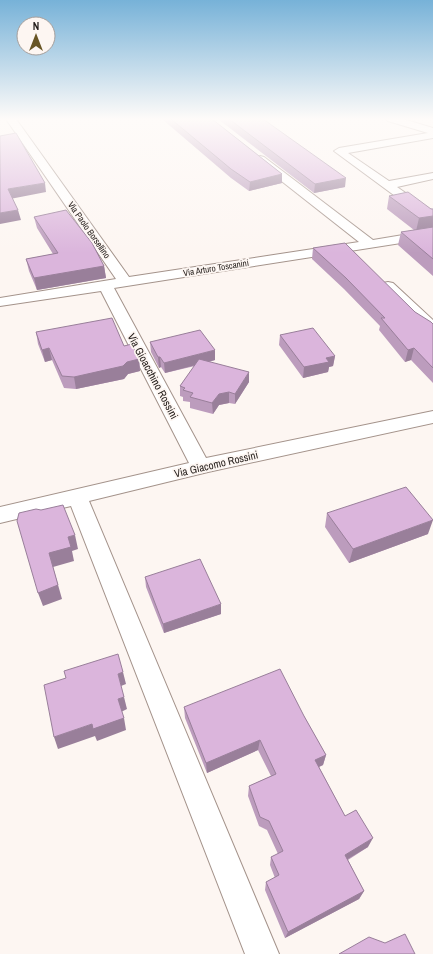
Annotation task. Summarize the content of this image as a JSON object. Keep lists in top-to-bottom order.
{
  "streets": {
    "street": [
      "Via Paolo Borsellino",
      "Via Arturo Toscanini",
      "Via Gioacchino Rossini",
      "Via Giacomo Rossini"
    ]
  },
  "crossings": [
    ["Via Paolo Borsellino", "Via Arturo Toscanini"],
    ["Via Arturo Toscanini", "Via Gioacchino Rossini"],
    ["Via Gioacchino Rossini", "Via Giacomo Rossini"]
  ],
  "north": "top"
}
